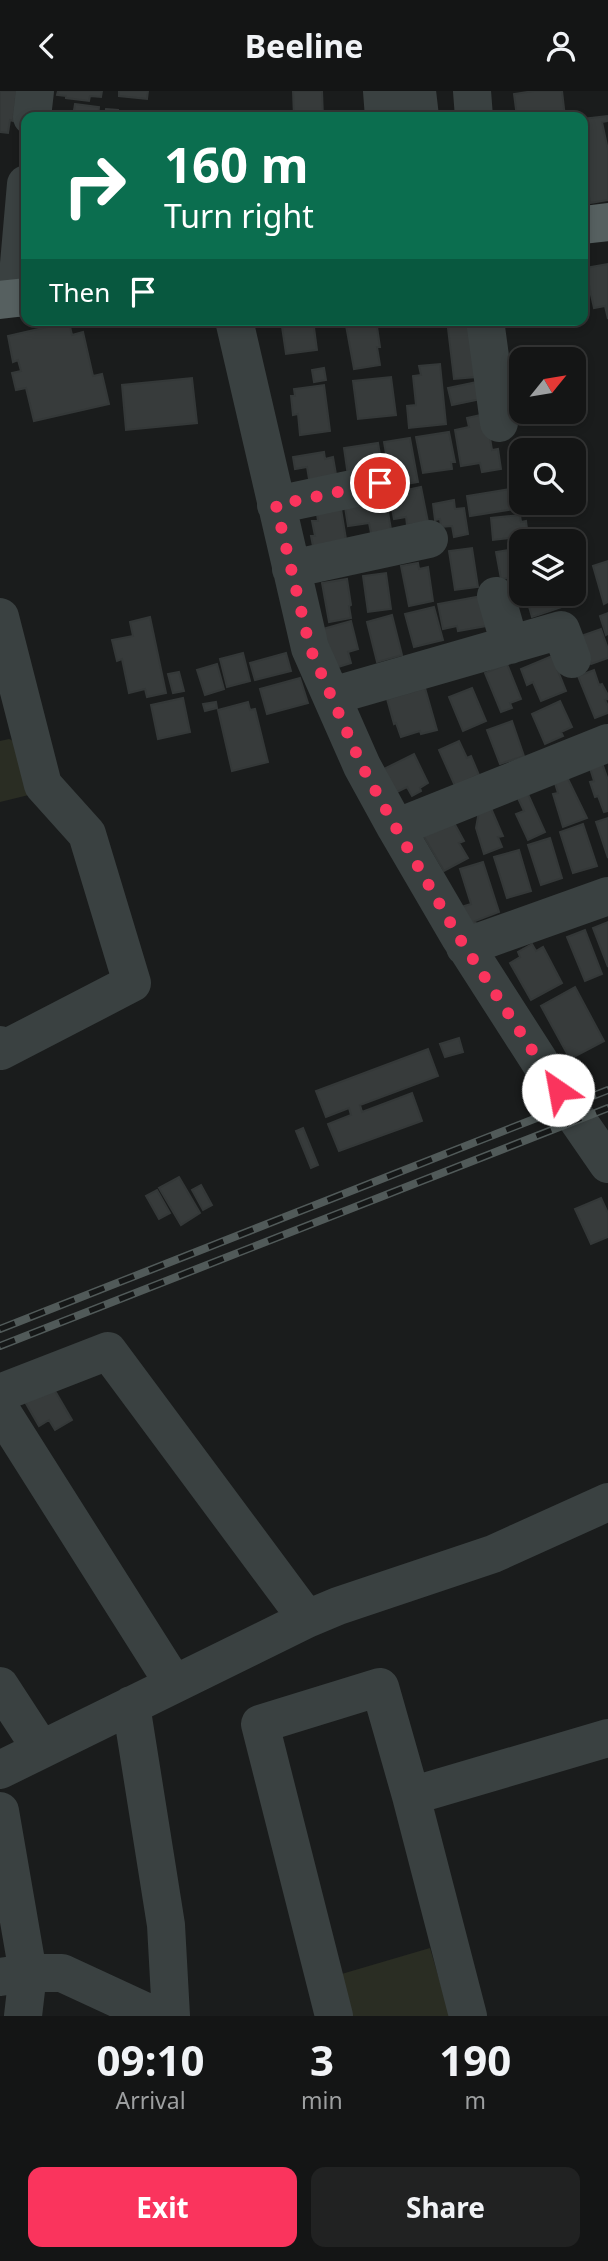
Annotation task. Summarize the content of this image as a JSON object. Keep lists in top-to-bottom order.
{
  "north": "top right",
  "page": {
    "header": "Beeline",
    "turn": ["160 m", "Turn right"],
    "then": "Then",
    "eta": [
      "09:10",
      "Arrival",
      "3",
      "min",
      "190",
      "m"
    ],
    "buttons": ["Exit", "Share"]
  }
}
